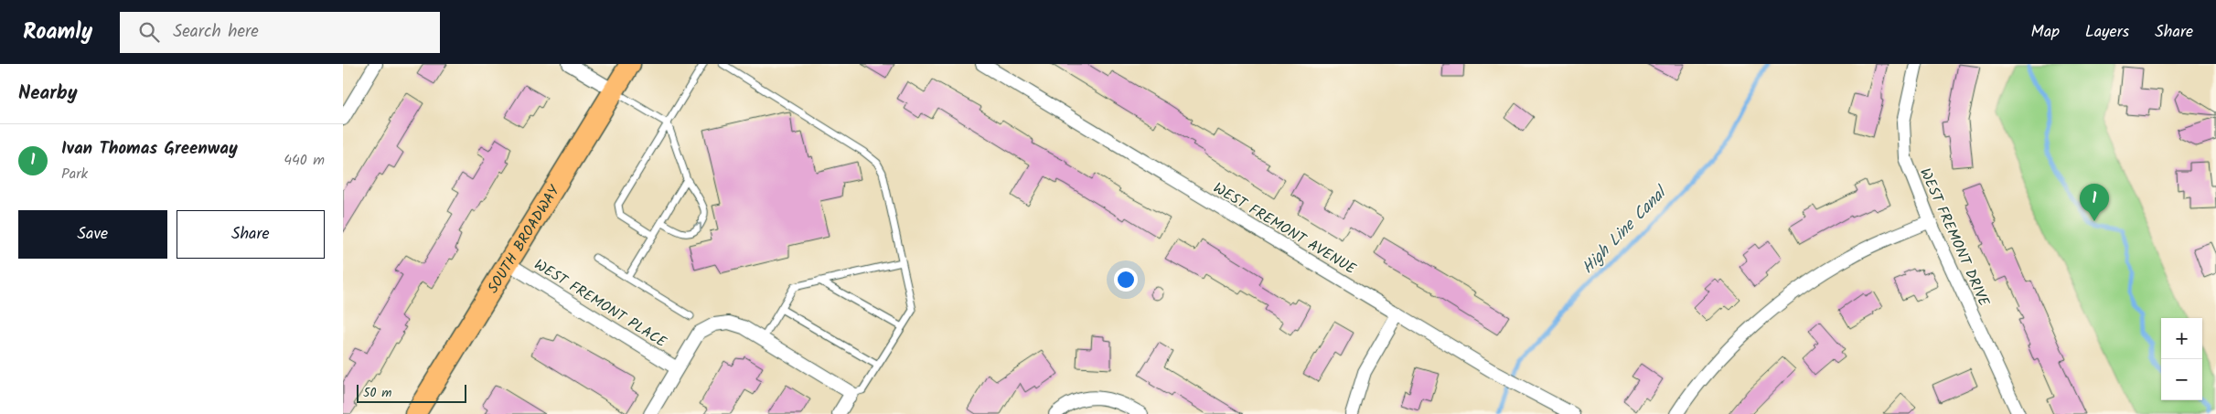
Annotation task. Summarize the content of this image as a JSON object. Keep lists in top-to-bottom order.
{
  "streets": {
    "main road": ["SOUTH BROADWAY"],
    "street": ["WEST FREMONT AVENUE", "WEST FREMONT DRIVE", "WEST FREMONT PLACE"]
  },
  "crossings": [
    ["SOUTH BROADWAY", "WEST FREMONT PLACE"]
  ],
  "water": ["High Line Canal"],
  "scale_bar": "50 m",
  "page": {
    "header": "Roamly",
    "search": "Search here",
    "nav": ["Map", "Layers", "Share"],
    "heading": "Nearby",
    "list": [
      {
        "mark": "1",
        "name": "Ivan Thomas Greenway",
        "note": "Park",
        "value": "440 m"
      }
    ],
    "pins": "1",
    "buttons": ["Save", "Share"],
    "map_buttons": ["+", "−"],
    "scale": "50 m"
  }
}
